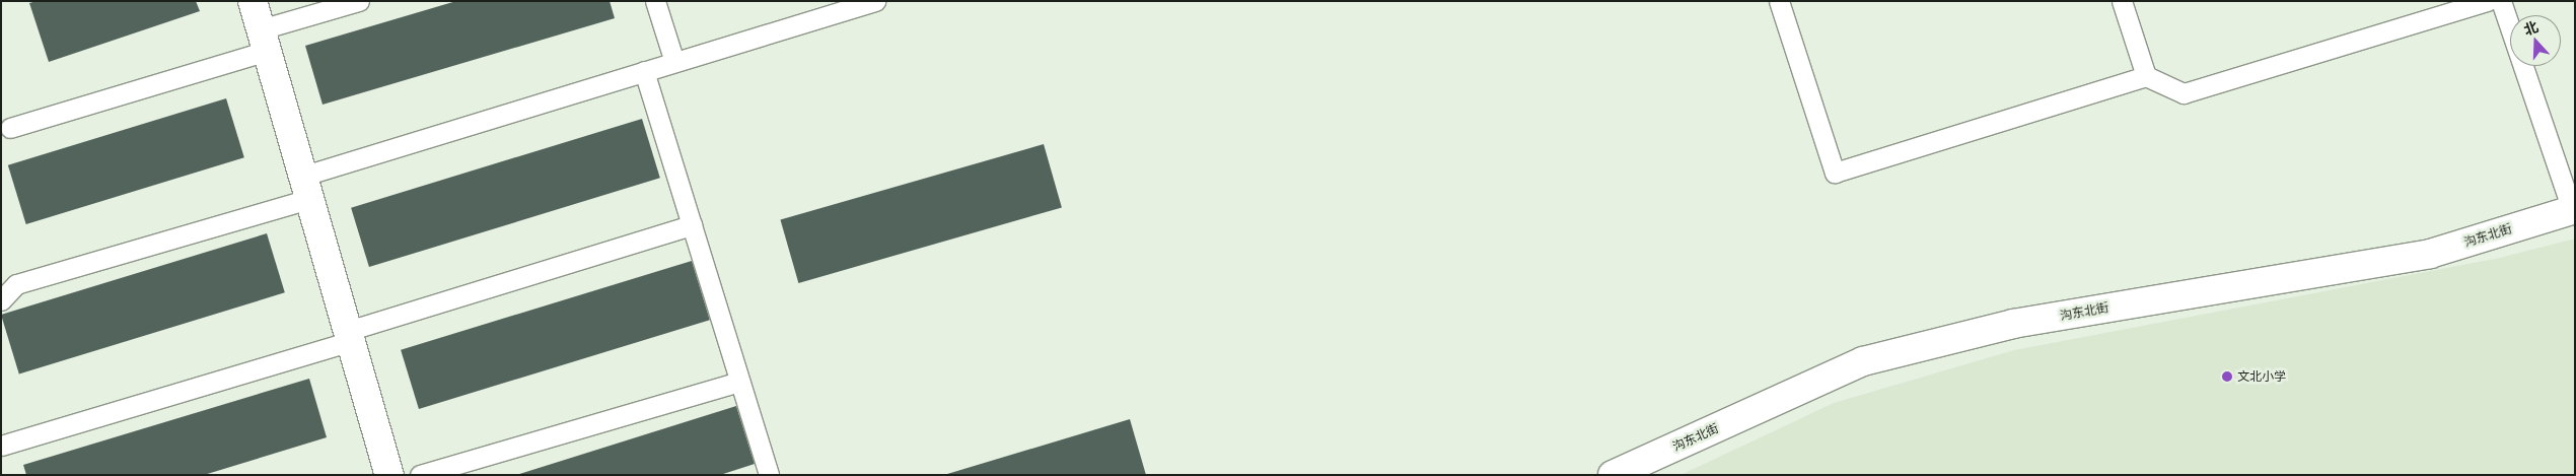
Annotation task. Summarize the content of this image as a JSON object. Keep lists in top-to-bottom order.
{
  "streets": {
    "street": ["沟东北街"]
  },
  "places": ["文北小学"],
  "north": "top"
}
